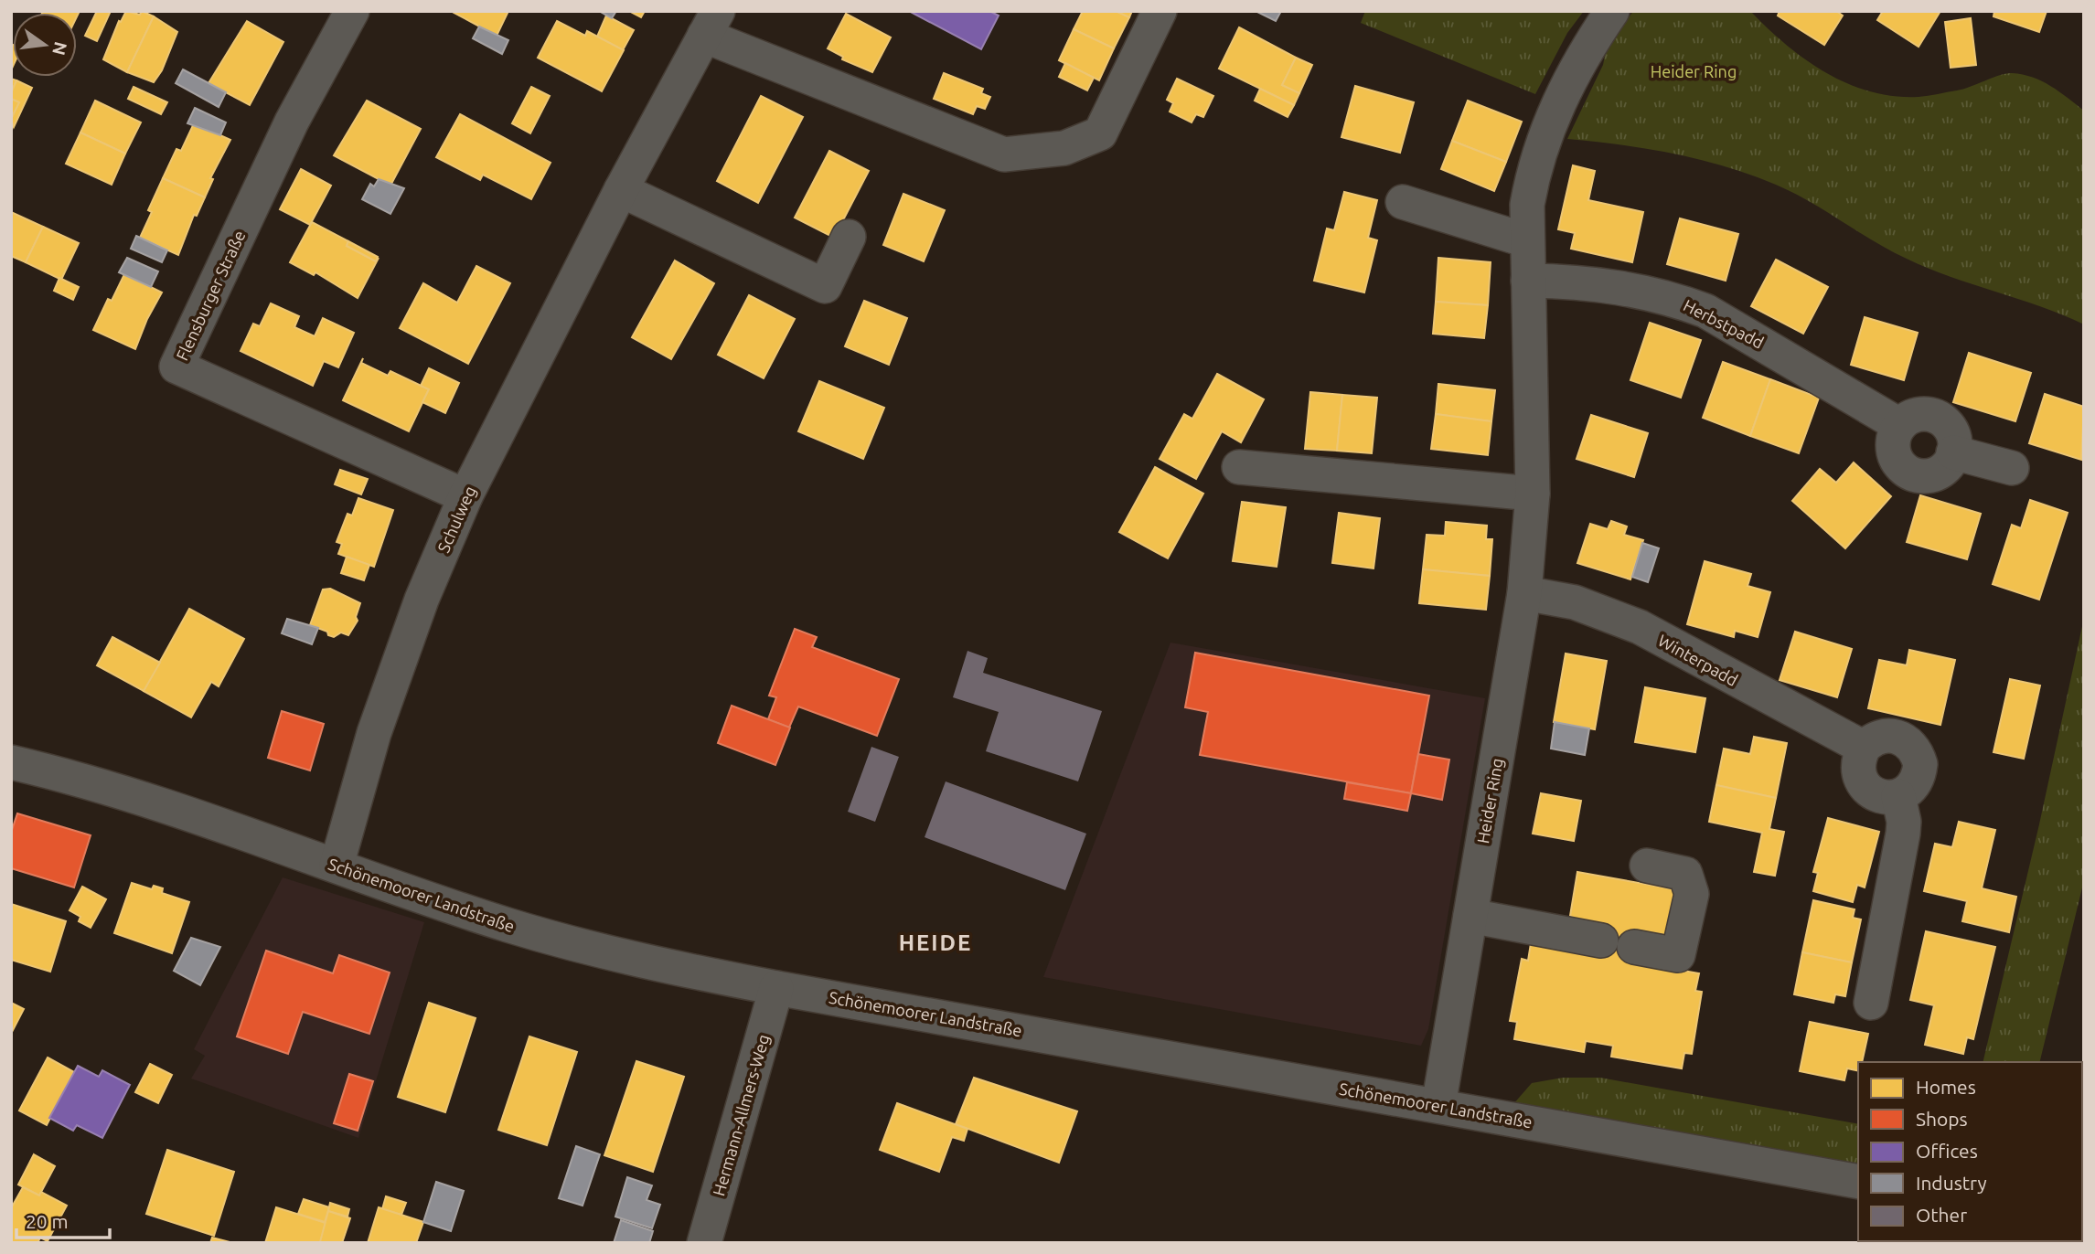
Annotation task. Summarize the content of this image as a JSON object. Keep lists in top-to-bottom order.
{
  "streets": {
    "street": [
      "Flensburger Straße",
      "Herbstpadd",
      "Schulweg",
      "Winterpadd",
      "Heider Ring",
      "Schönemoorer Landstraße",
      "Hermann-Allmers-Weg"
    ]
  },
  "crossings": [
    ["Flensburger Straße", "Schulweg"],
    ["Herbstpadd", "Heider Ring"],
    ["Schulweg", "Schönemoorer Landstraße"],
    ["Winterpadd", "Heider Ring"],
    ["Heider Ring", "Schönemoorer Landstraße"],
    ["Schönemoorer Landstraße", "Hermann-Allmers-Weg"]
  ],
  "districts": ["HEIDE"],
  "parks": ["Heider Ring"],
  "legend": [
    "Homes",
    "Shops",
    "Offices",
    "Industry",
    "Other"
  ],
  "scale_bar": "20 m",
  "north": "right"
}
